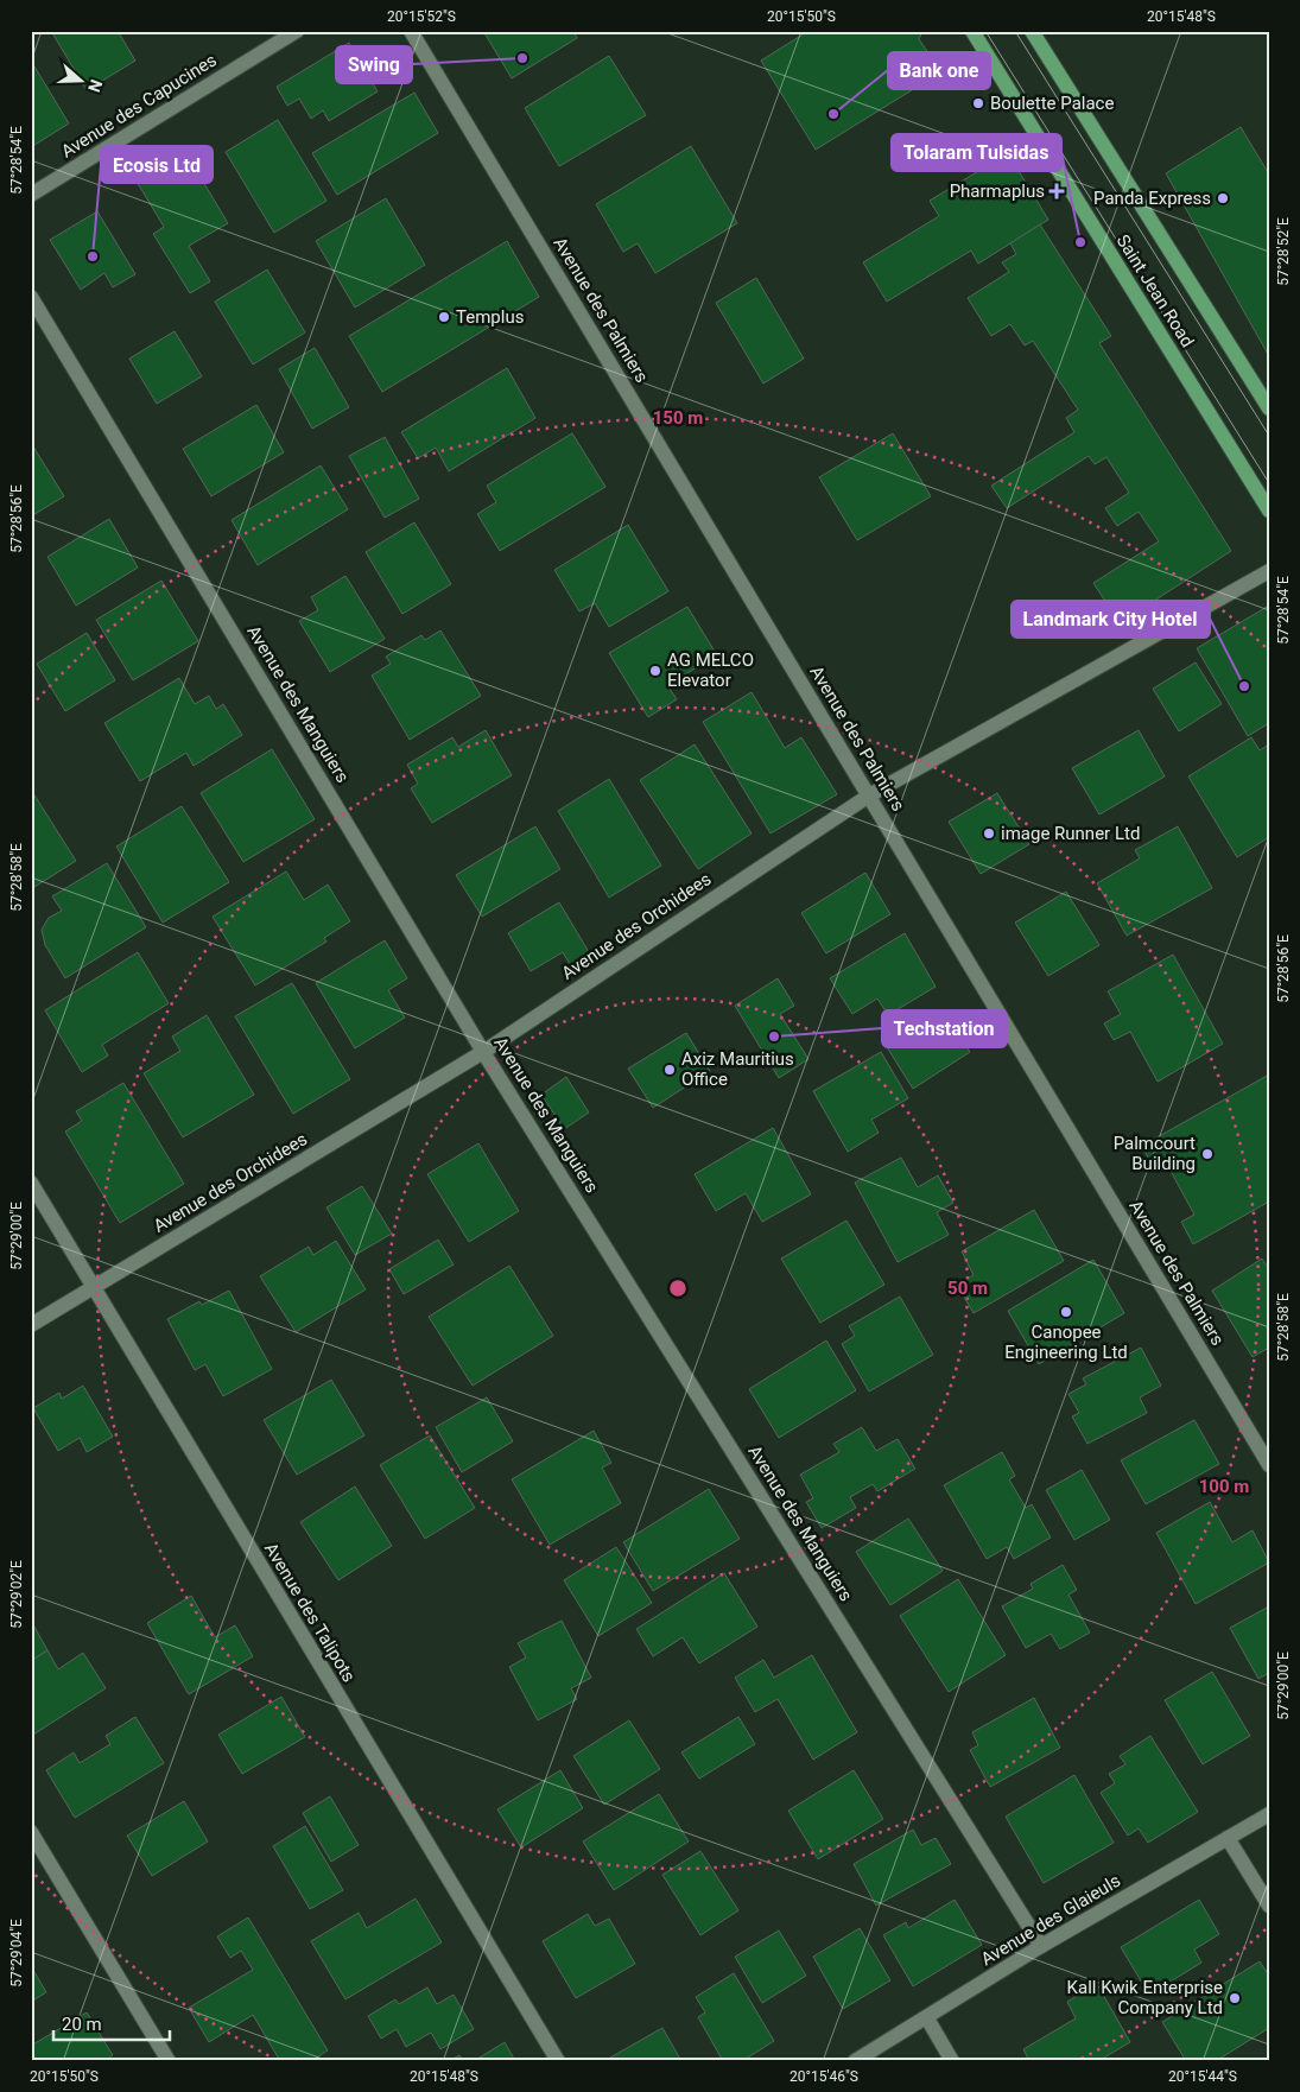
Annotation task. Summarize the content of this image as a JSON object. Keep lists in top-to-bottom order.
{
  "streets": {
    "main road": ["Saint Jean Road"],
    "street": [
      "Avenue des Capucines",
      "Avenue des Palmiers",
      "Avenue des Manguiers",
      "Avenue des Orchidees",
      "Avenue des Talipots",
      "Avenue des Glaieuls"
    ]
  },
  "crossings": [
    ["Avenue des Palmiers", "Avenue des Orchidees"],
    ["Avenue des Manguiers", "Avenue des Orchidees"],
    ["Avenue des Manguiers", "Avenue des Glaieuls"],
    ["Avenue des Orchidees", "Avenue des Talipots"]
  ],
  "places": {
    "other": [
      "Swing",
      "Boulette Palace",
      "Bank one",
      "Panda Express",
      "Tolaram Tulsidas",
      "Ecosis Ltd",
      "Templus",
      "AG MELCO Elevator",
      "Landmark City Hotel",
      "image Runner Ltd",
      "Techstation",
      "Axiz Mauritius Office",
      "Palmcourt Building",
      "Canopee Engineering Ltd",
      "Kall Kwik Enterprise Company Ltd"
    ],
    "health": ["Pharmaplus"]
  },
  "scale_bar": "20 m",
  "north": "right",
  "coordinates": [
    "20°15'52\"S",
    "20°15'50\"S",
    "20°15'48\"S",
    "57°28'54\"E",
    "57°28'52\"E",
    "57°28'56\"E",
    "57°28'58\"E",
    "57°29'00\"E",
    "57°29'02\"E",
    "57°29'04\"E",
    "20°15'46\"S",
    "20°15'44\"S"
  ],
  "rings": ["150 m", "50 m", "100 m"]
}
